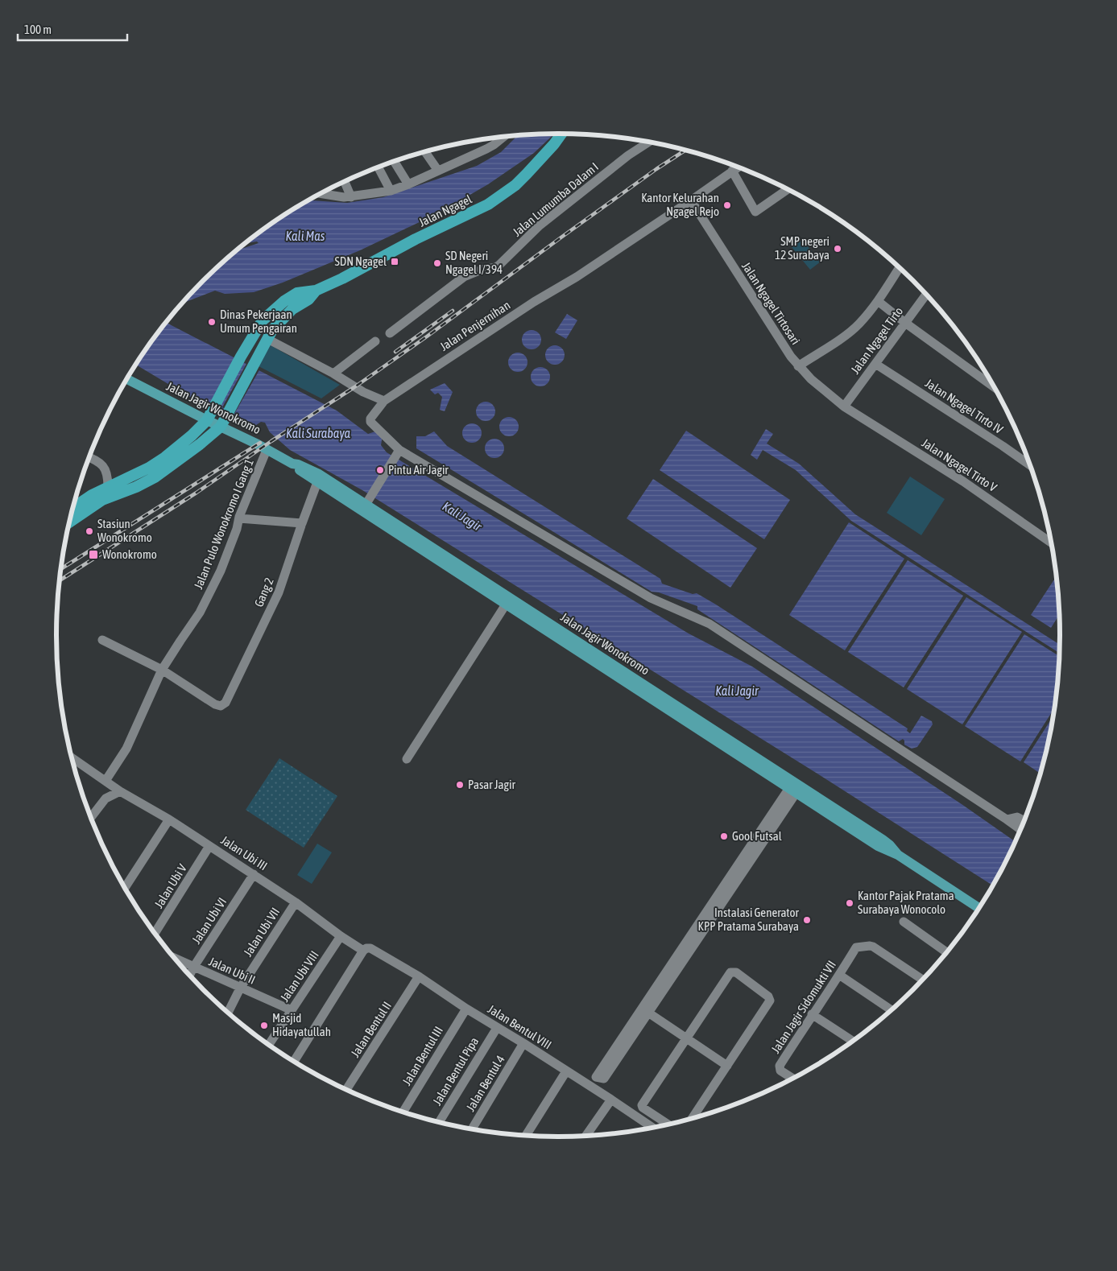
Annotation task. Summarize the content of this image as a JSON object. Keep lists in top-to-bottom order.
{
  "streets": {
    "highway": ["Jalan Ngagel"],
    "main road": ["Jalan Jagir Wonokromo"],
    "street": [
      "Jalan Lumumba Dalam I",
      "Jalan Ngagel Tirtosari",
      "Jalan Penjernihan",
      "Jalan Ngagel Tirto",
      "Jalan Ngagel Tirto IV",
      "Jalan Ngagel Tirto V",
      "Jalan Pulo Wonokromo I Gang 1",
      "Gang 2",
      "Jalan Ubi III",
      "Jalan Ubi V",
      "Jalan Ubi VI",
      "Jalan Ubi VII",
      "Jalan Ubi II",
      "Jalan Ubi VIII",
      "Jalan Jagir Sidomukti VII",
      "Jalan Bentul VIII",
      "Jalan Bentul II",
      "Jalan Bentul III",
      "Jalan Bentul Pipa",
      "Jalan Bentul 4"
    ]
  },
  "crossings": [
    ["Jalan Ngagel", "Jalan Jagir Wonokromo"],
    ["Jalan Ngagel Tirtosari", "Jalan Penjernihan"],
    ["Jalan Ngagel Tirtosari", "Jalan Ngagel Tirto"],
    ["Jalan Ngagel Tirtosari", "Jalan Ngagel Tirto V"],
    ["Jalan Ngagel Tirto", "Jalan Ngagel Tirto IV"],
    ["Jalan Ngagel Tirto", "Jalan Ngagel Tirto V"],
    ["Jalan Jagir Wonokromo", "Jalan Pulo Wonokromo I Gang 1"],
    ["Jalan Jagir Wonokromo", "Gang 2"],
    ["Jalan Pulo Wonokromo I Gang 1", "Gang 2"],
    ["Jalan Pulo Wonokromo I Gang 1", "Jalan Ubi III"],
    ["Jalan Ubi III", "Jalan Ubi V"],
    ["Jalan Ubi III", "Jalan Ubi VI"],
    ["Jalan Ubi III", "Jalan Ubi VII"],
    ["Jalan Ubi III", "Jalan Ubi VIII"],
    ["Jalan Ubi III", "Jalan Bentul VIII"],
    ["Jalan Ubi VI", "Jalan Ubi II"],
    ["Jalan Ubi VII", "Jalan Ubi II"],
    ["Jalan Ubi II", "Jalan Ubi VIII"],
    ["Jalan Bentul VIII", "Jalan Bentul II"],
    ["Jalan Bentul VIII", "Jalan Bentul III"],
    ["Jalan Bentul VIII", "Jalan Bentul Pipa"],
    ["Jalan Bentul VIII", "Jalan Bentul 4"]
  ],
  "water": ["Kali Mas", "Kali Surabaya", "Kali Jagir"],
  "places": {
    "other": [
      "Kantor Kelurahan Ngagel Rejo",
      "SMP negeri 12 Surabaya",
      "SD Negeri Ngagel I/394",
      "Dinas Pekerjaan Umum Pengairan",
      "Pintu Air Jagir",
      "Stasiun Wonokromo",
      "Pasar Jagir",
      "Gool Futsal",
      "Kantor Pajak Pratama Surabaya Wonocolo",
      "Instalasi Generator KPP Pratama Surabaya",
      "Masjid Hidayatullah"
    ],
    "transit": ["SDN Ngagel", "Wonokromo"]
  },
  "scale_bar": "100 m"
}
